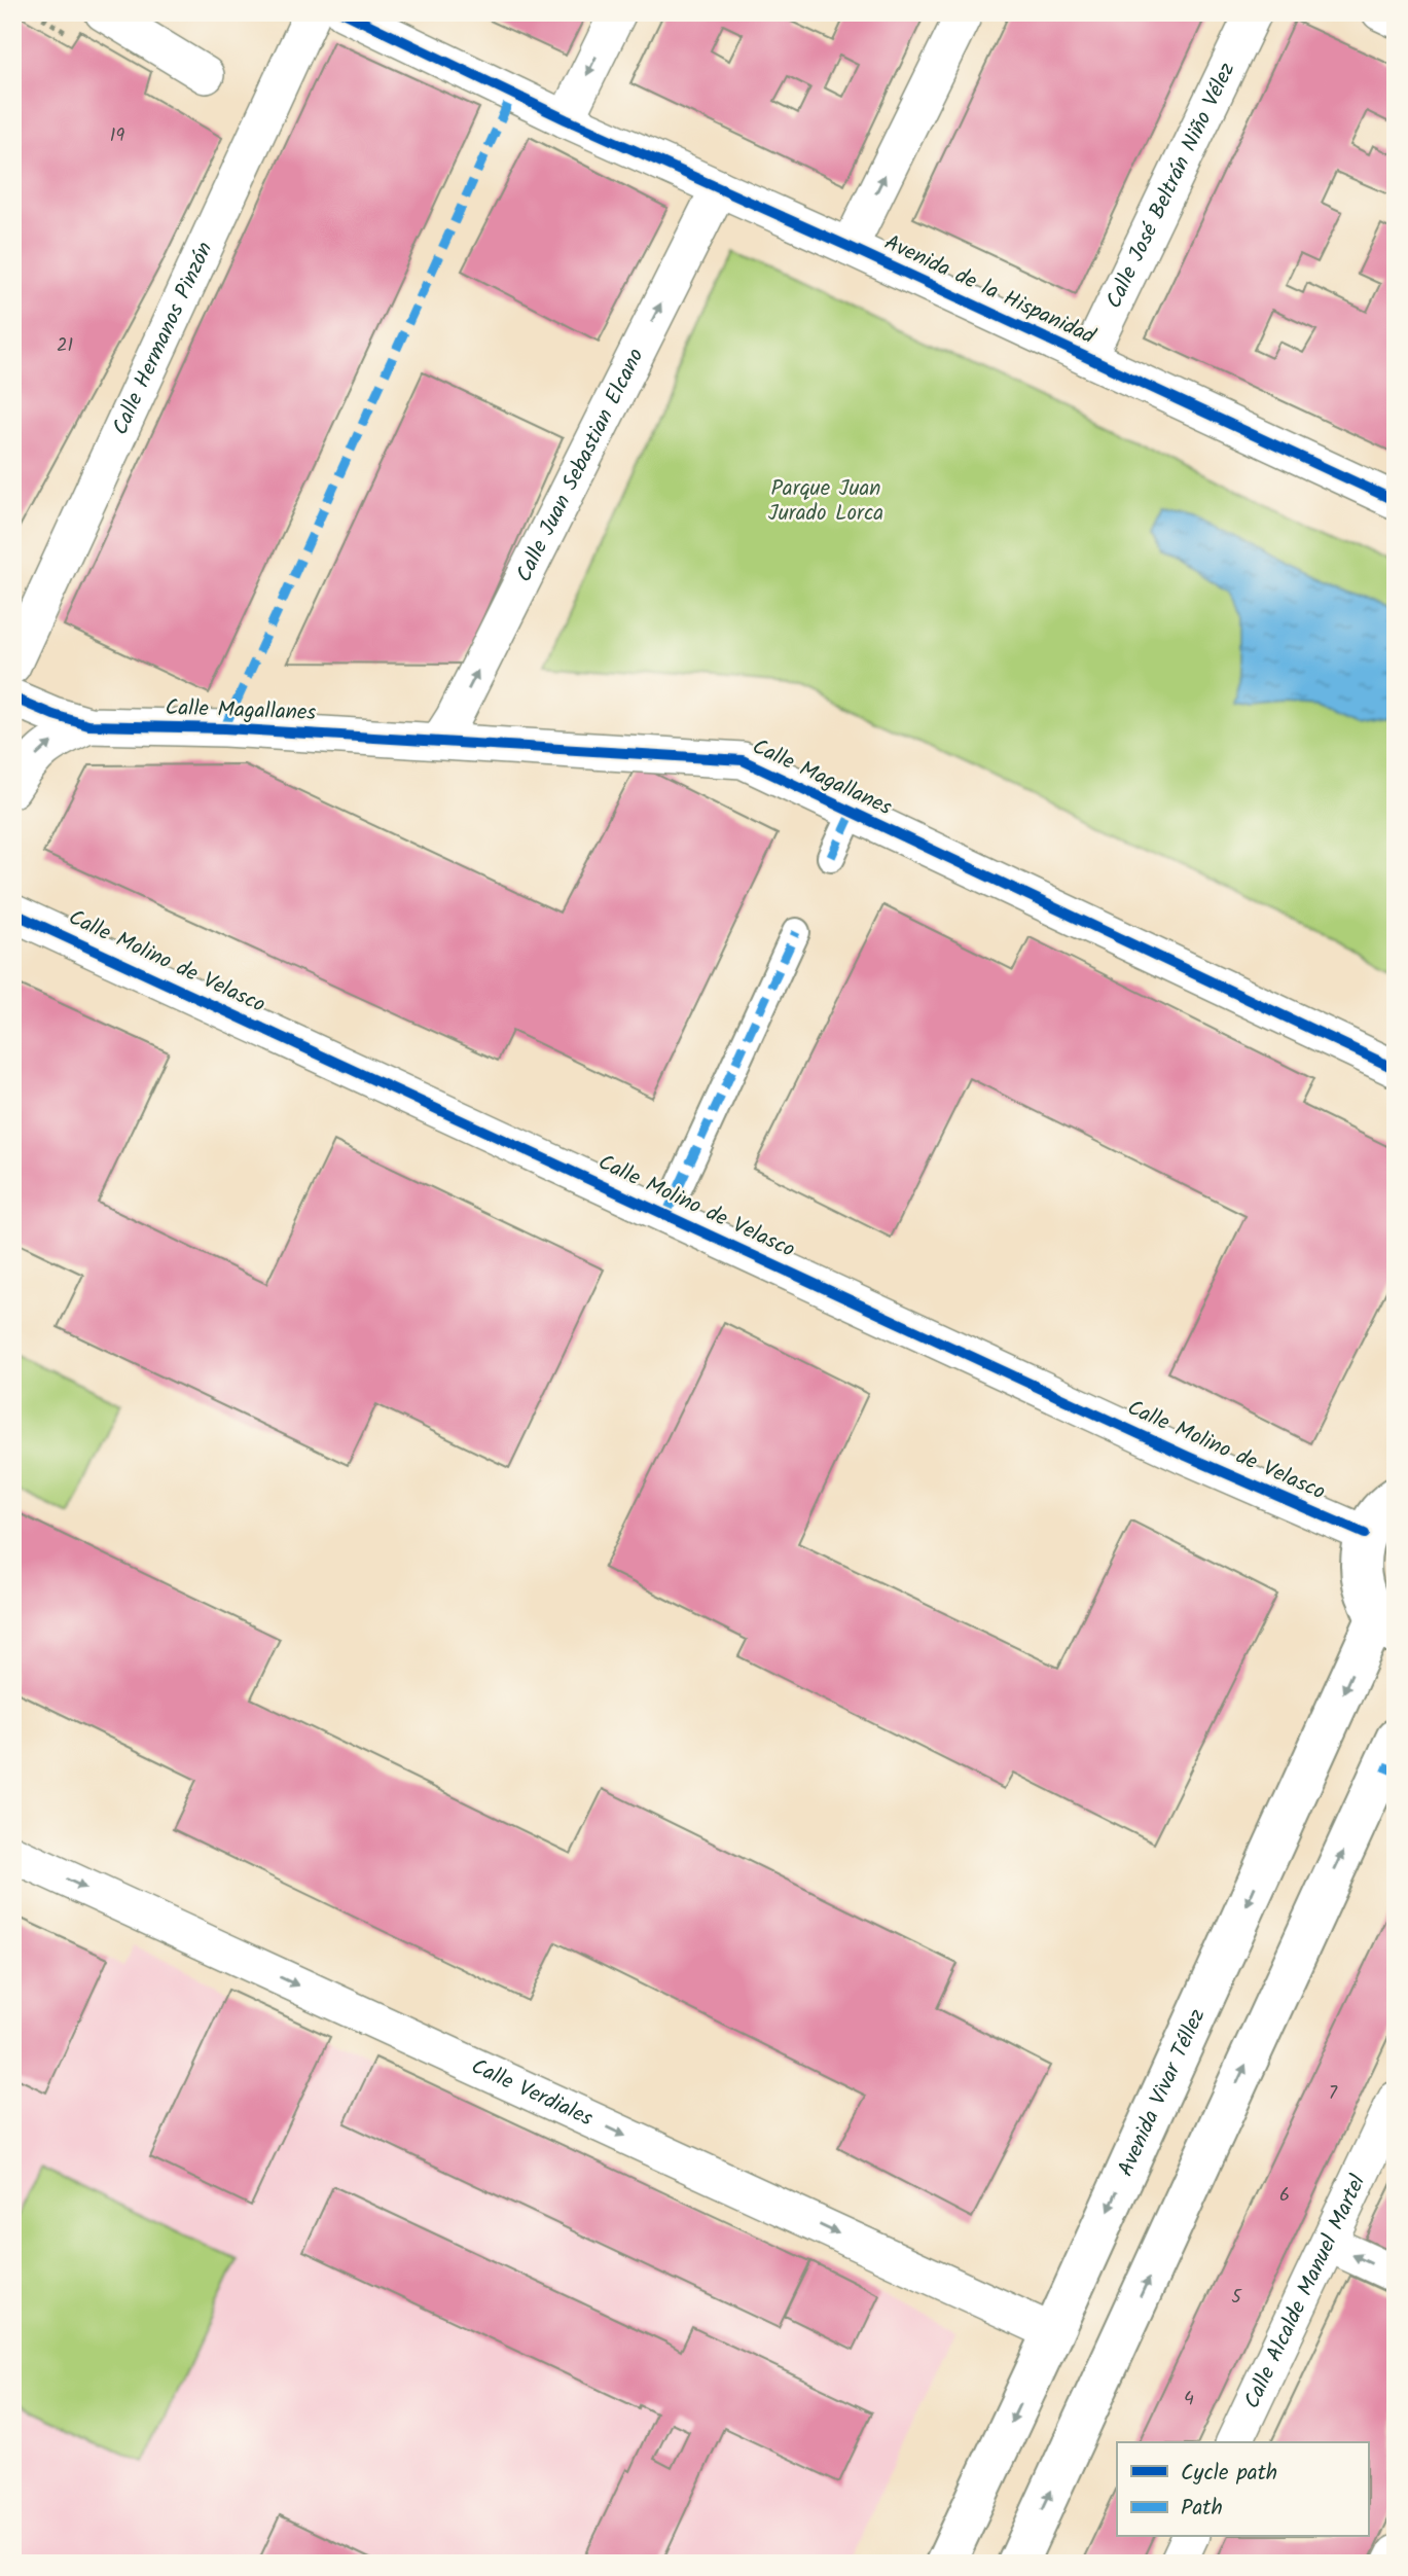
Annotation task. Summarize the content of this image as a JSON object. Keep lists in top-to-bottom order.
{
  "streets": {
    "street": [
      "Calle José Beltrán Niño Vélez",
      "Avenida de la Hispanidad",
      "Calle Hermanos Pinzón",
      "Calle Juan Sebastian Elcano",
      "Calle Magallanes",
      "Calle Molino de Velasco",
      "Avenida Vivar Téllez",
      "Calle Verdiales",
      "Calle Alcalde Manuel Martel"
    ]
  },
  "crossings": [
    ["Calle José Beltrán Niño Vélez", "Avenida de la Hispanidad"],
    ["Avenida de la Hispanidad", "Calle Juan Sebastian Elcano"],
    ["Calle Juan Sebastian Elcano", "Calle Magallanes"],
    ["Avenida Vivar Téllez", "Calle Verdiales"]
  ],
  "one_way": ["Calle Juan Sebastian Elcano", "Calle Verdiales"],
  "parks": ["Parque Juan Jurado Lorca"],
  "house_numbers": [
    "19",
    "21",
    "7",
    "6",
    "5",
    "4"
  ],
  "legend": ["Cycle path", "Path"]
}
